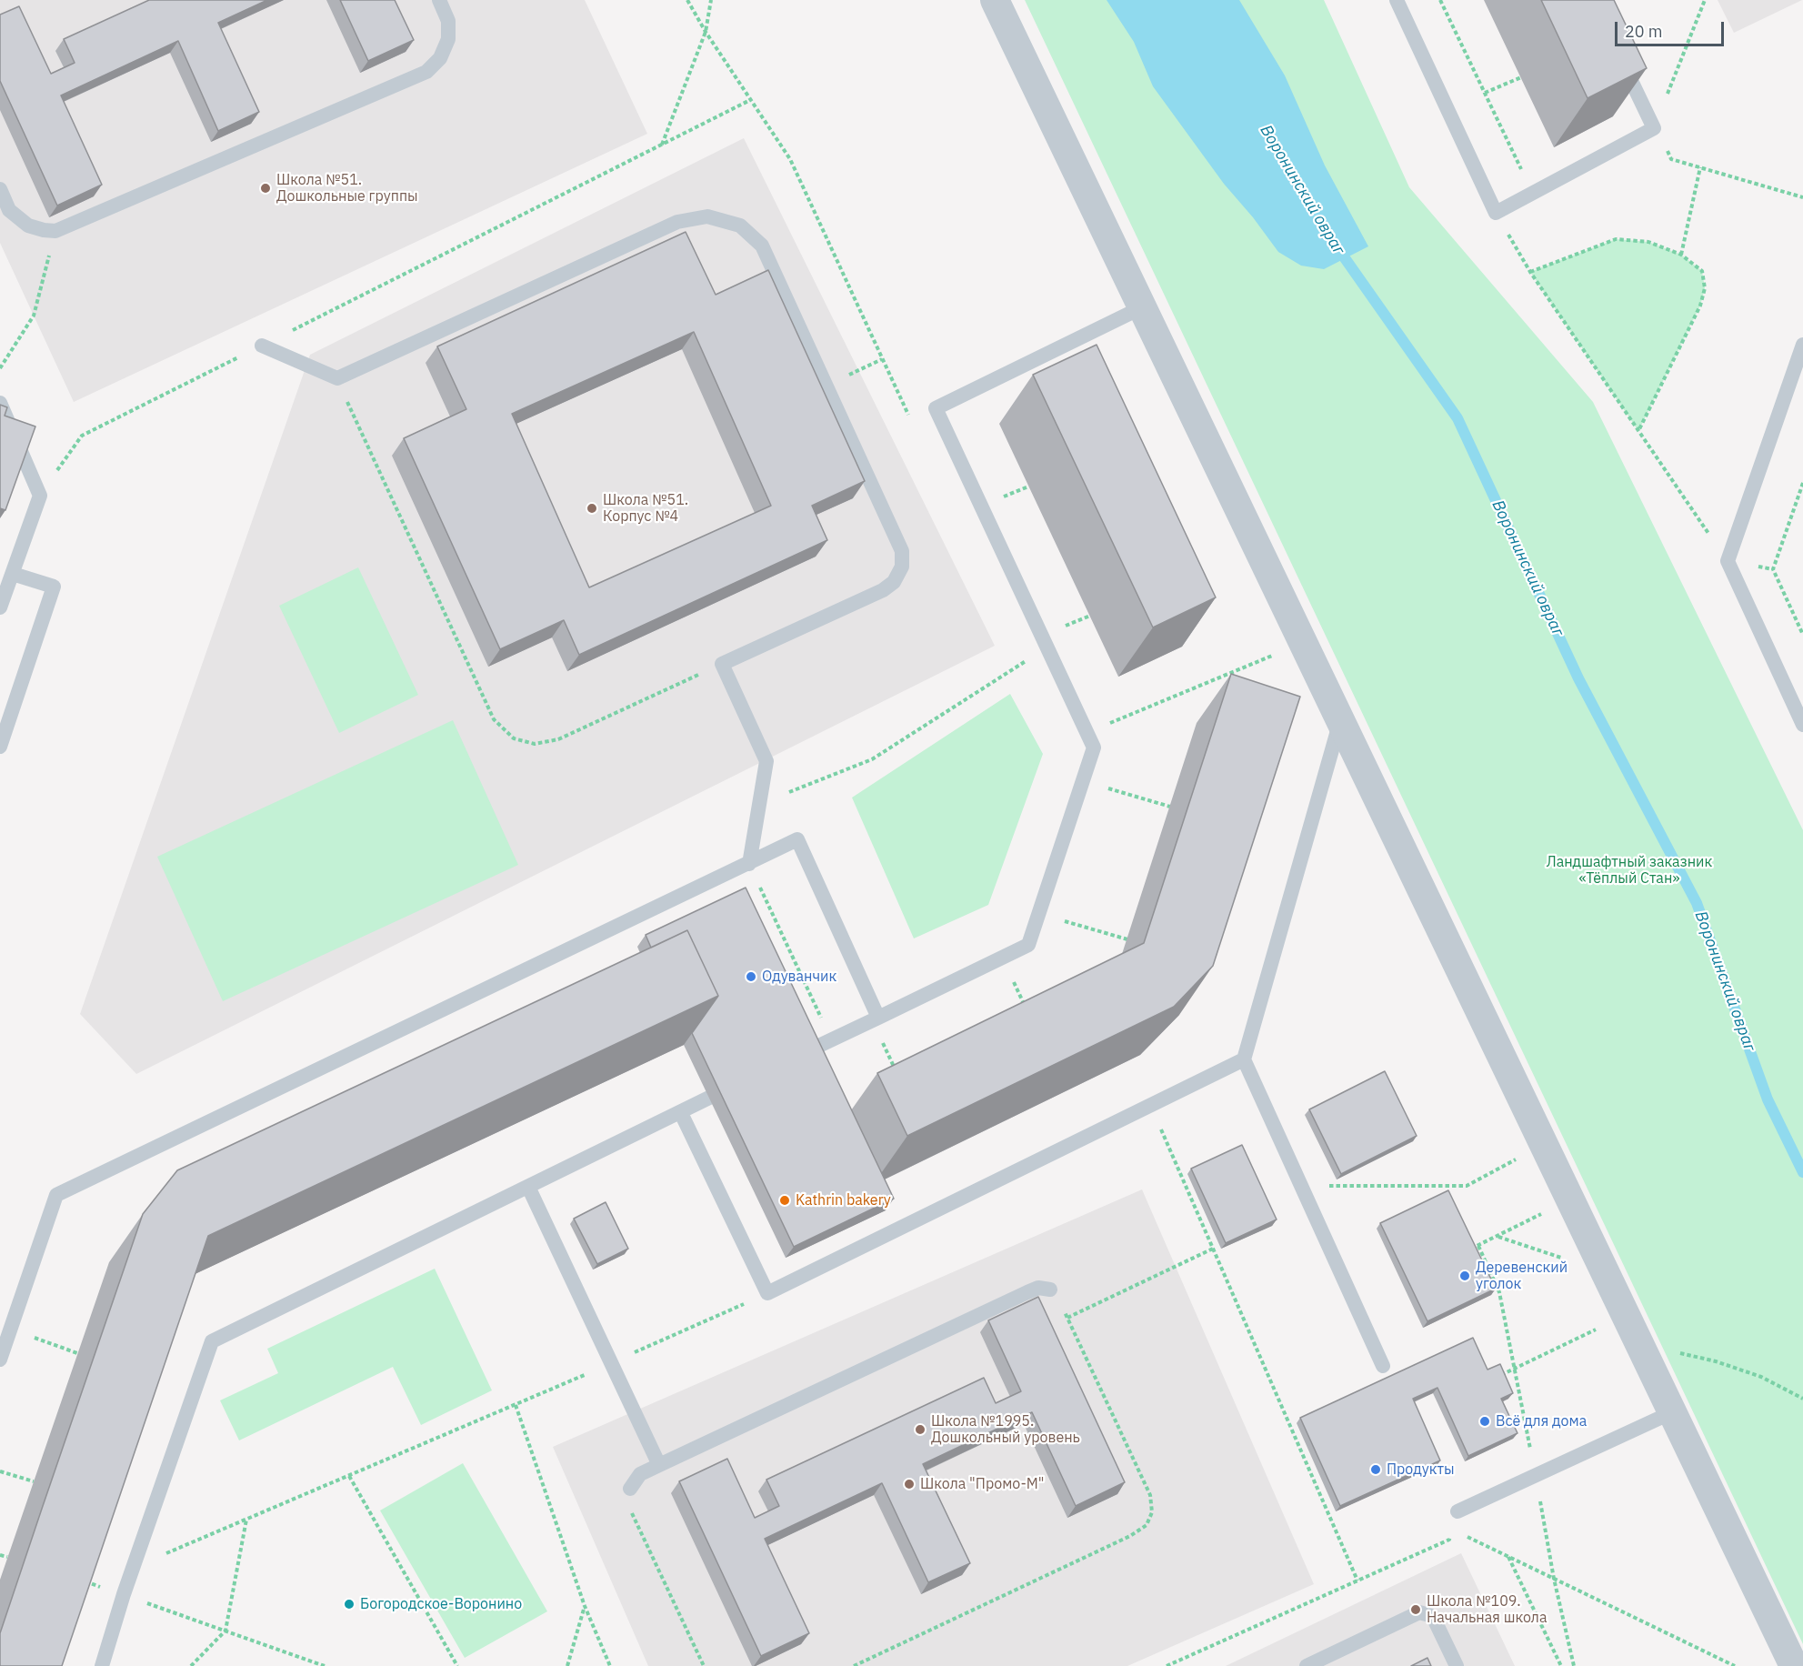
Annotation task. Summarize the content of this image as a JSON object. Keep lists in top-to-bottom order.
{
  "water": ["Воронинский овраг"],
  "parks": ["Ландшафтный заказник «Тёплый Стан»"],
  "places": [
    "Школа №51. Дошкольные группы",
    "Школа №51. Корпус №4",
    "Одуванчик",
    "Kathrin bakery",
    "Деревенский уголок",
    "Всё для дома",
    "Школа №1995. Дошкольный уровень",
    "Продукты",
    "Школа \"Промо-М\"",
    "Богородское-Воронино",
    "Школа №109. Начальная школа"
  ],
  "scale_bar": "20 m"
}
